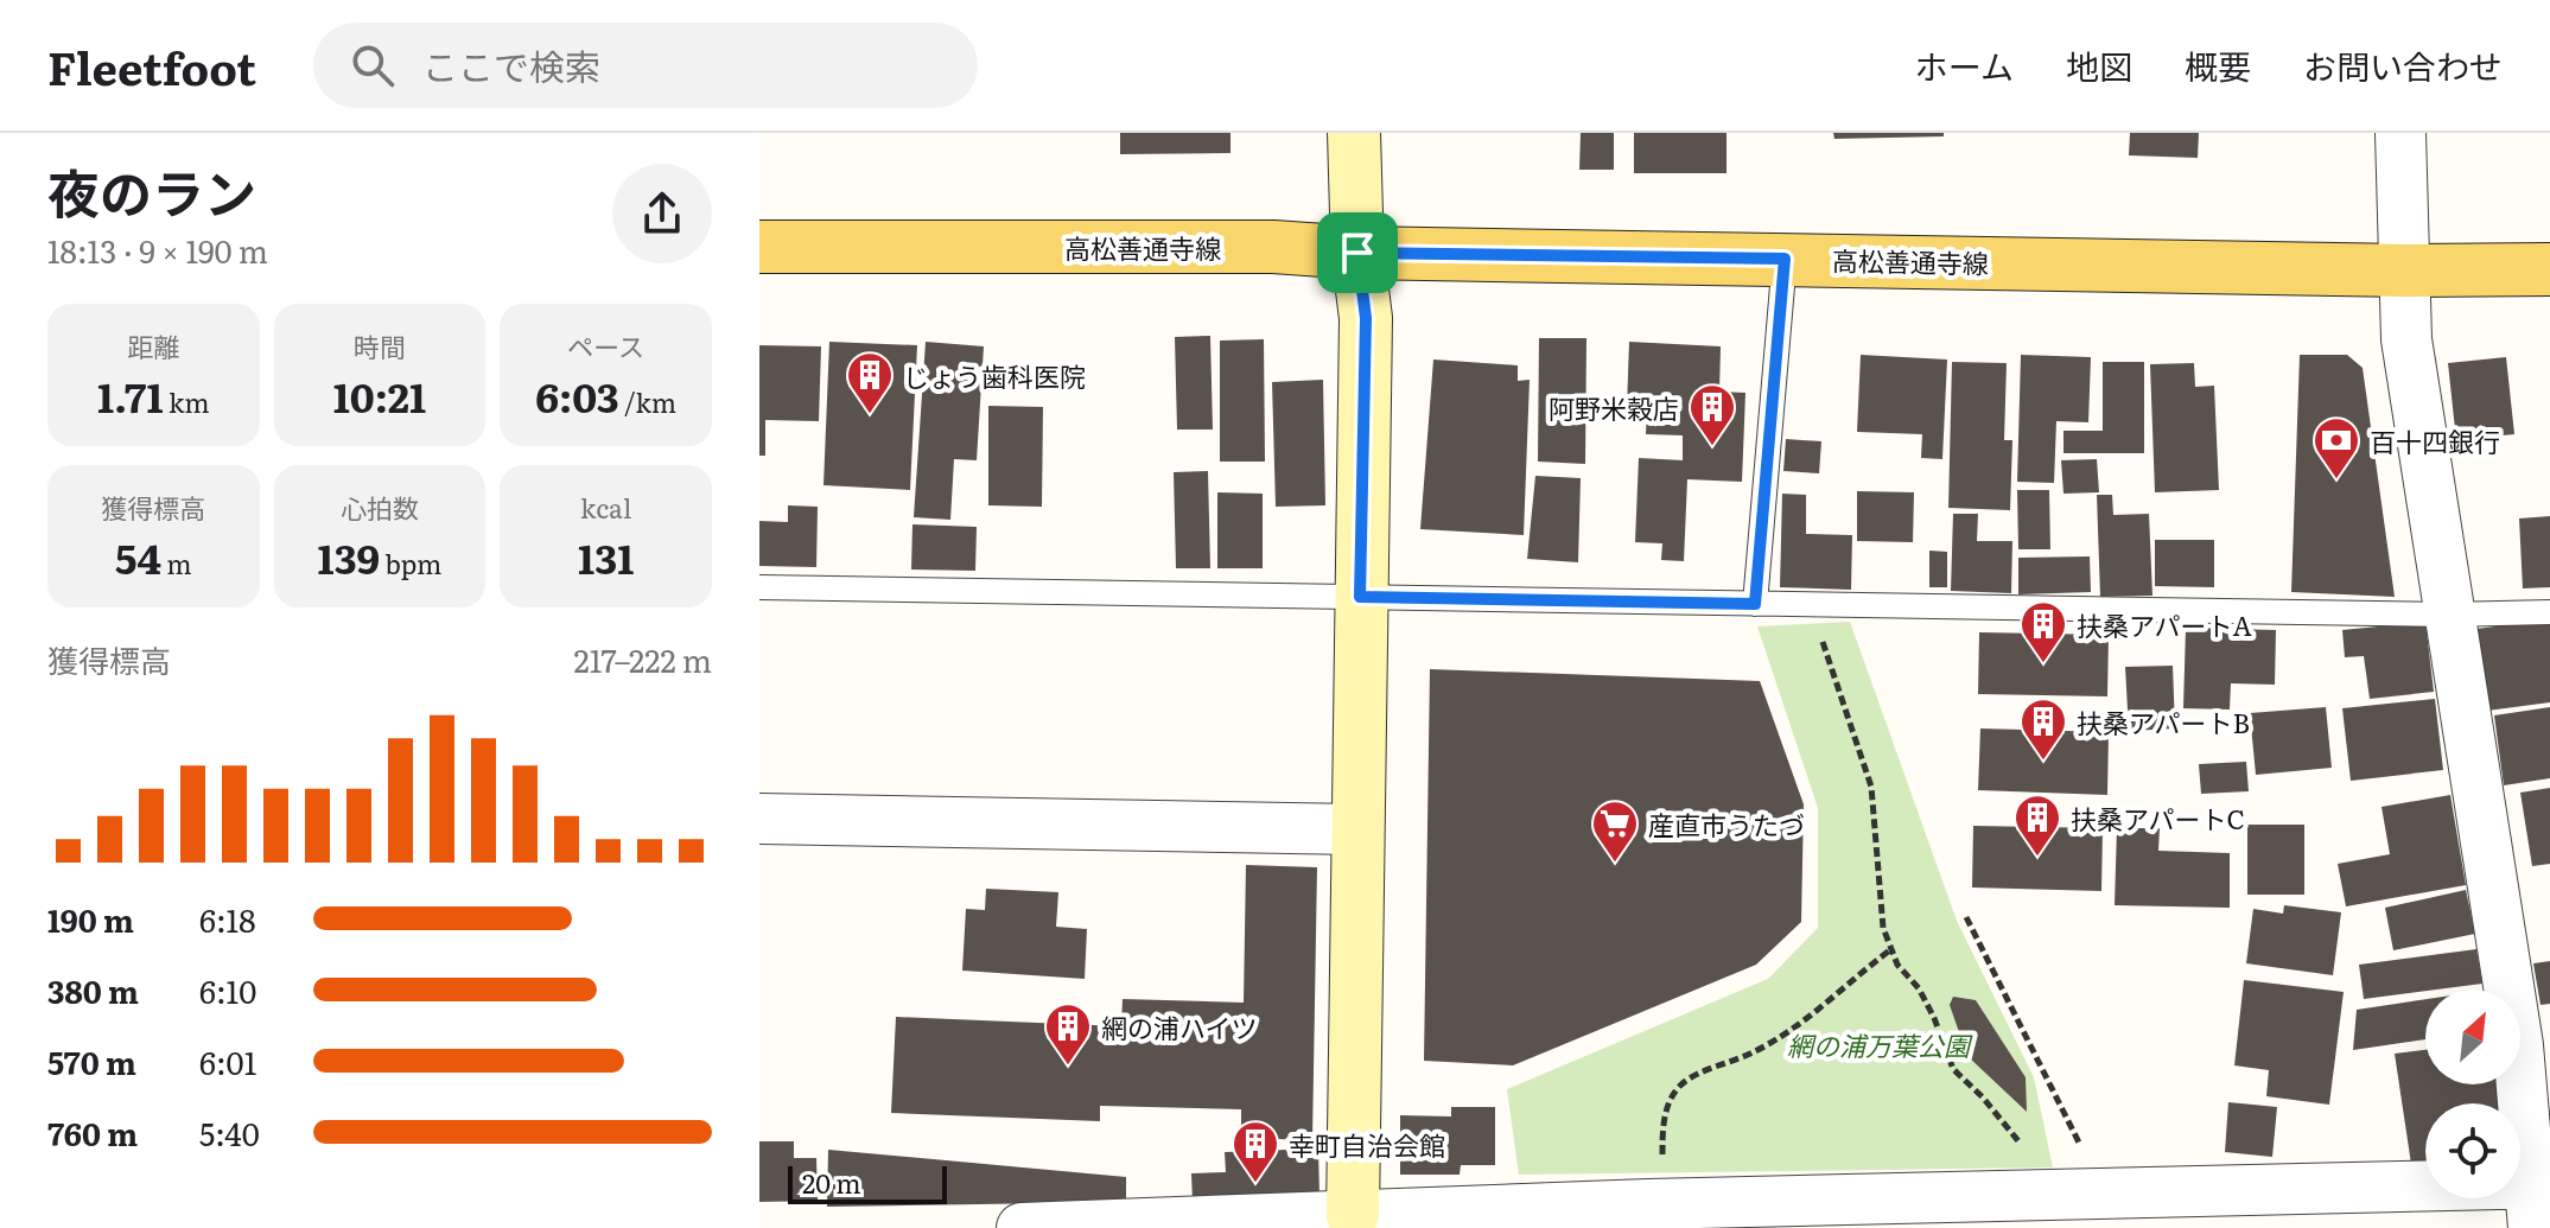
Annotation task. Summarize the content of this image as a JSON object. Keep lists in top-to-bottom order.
{
  "streets": {
    "main road": ["高松善通寺線"]
  },
  "parks": ["網の浦万葉公園"],
  "places": {
    "building": [
      "じょう歯科医院",
      "阿野米穀店",
      "扶桑アパートA",
      "扶桑アパートB",
      "扶桑アパートC",
      "網の浦ハイツ",
      "幸町自治会館"
    ],
    "bank": ["百十四銀行"],
    "supermarket": ["産直市うたづ"]
  },
  "scale_bar": "20 m",
  "north": "top right",
  "page": {
    "header": "Fleetfoot",
    "search": "ここで検索",
    "nav": [
      "ホーム",
      "地図",
      "概要",
      "お問い合わせ"
    ],
    "heading": ["夜のラン", "18:13 · 9 × 190 m"],
    "stats": [
      ["距離", "1.71 km"],
      ["時間", "10:21"],
      ["ペース", "6:03 /km"],
      ["獲得標高", "54 m"],
      ["心拍数", "139 bpm"],
      ["kcal", "131"]
    ],
    "chart": ["獲得標高", "217–222 m"],
    "list": [
      {
        "name": "190 m",
        "note": "6:18"
      },
      {
        "name": "380 m",
        "note": "6:10"
      },
      {
        "name": "570 m",
        "note": "6:01"
      },
      {
        "name": "760 m",
        "note": "5:40"
      }
    ],
    "scale": "20 m"
  }
}
